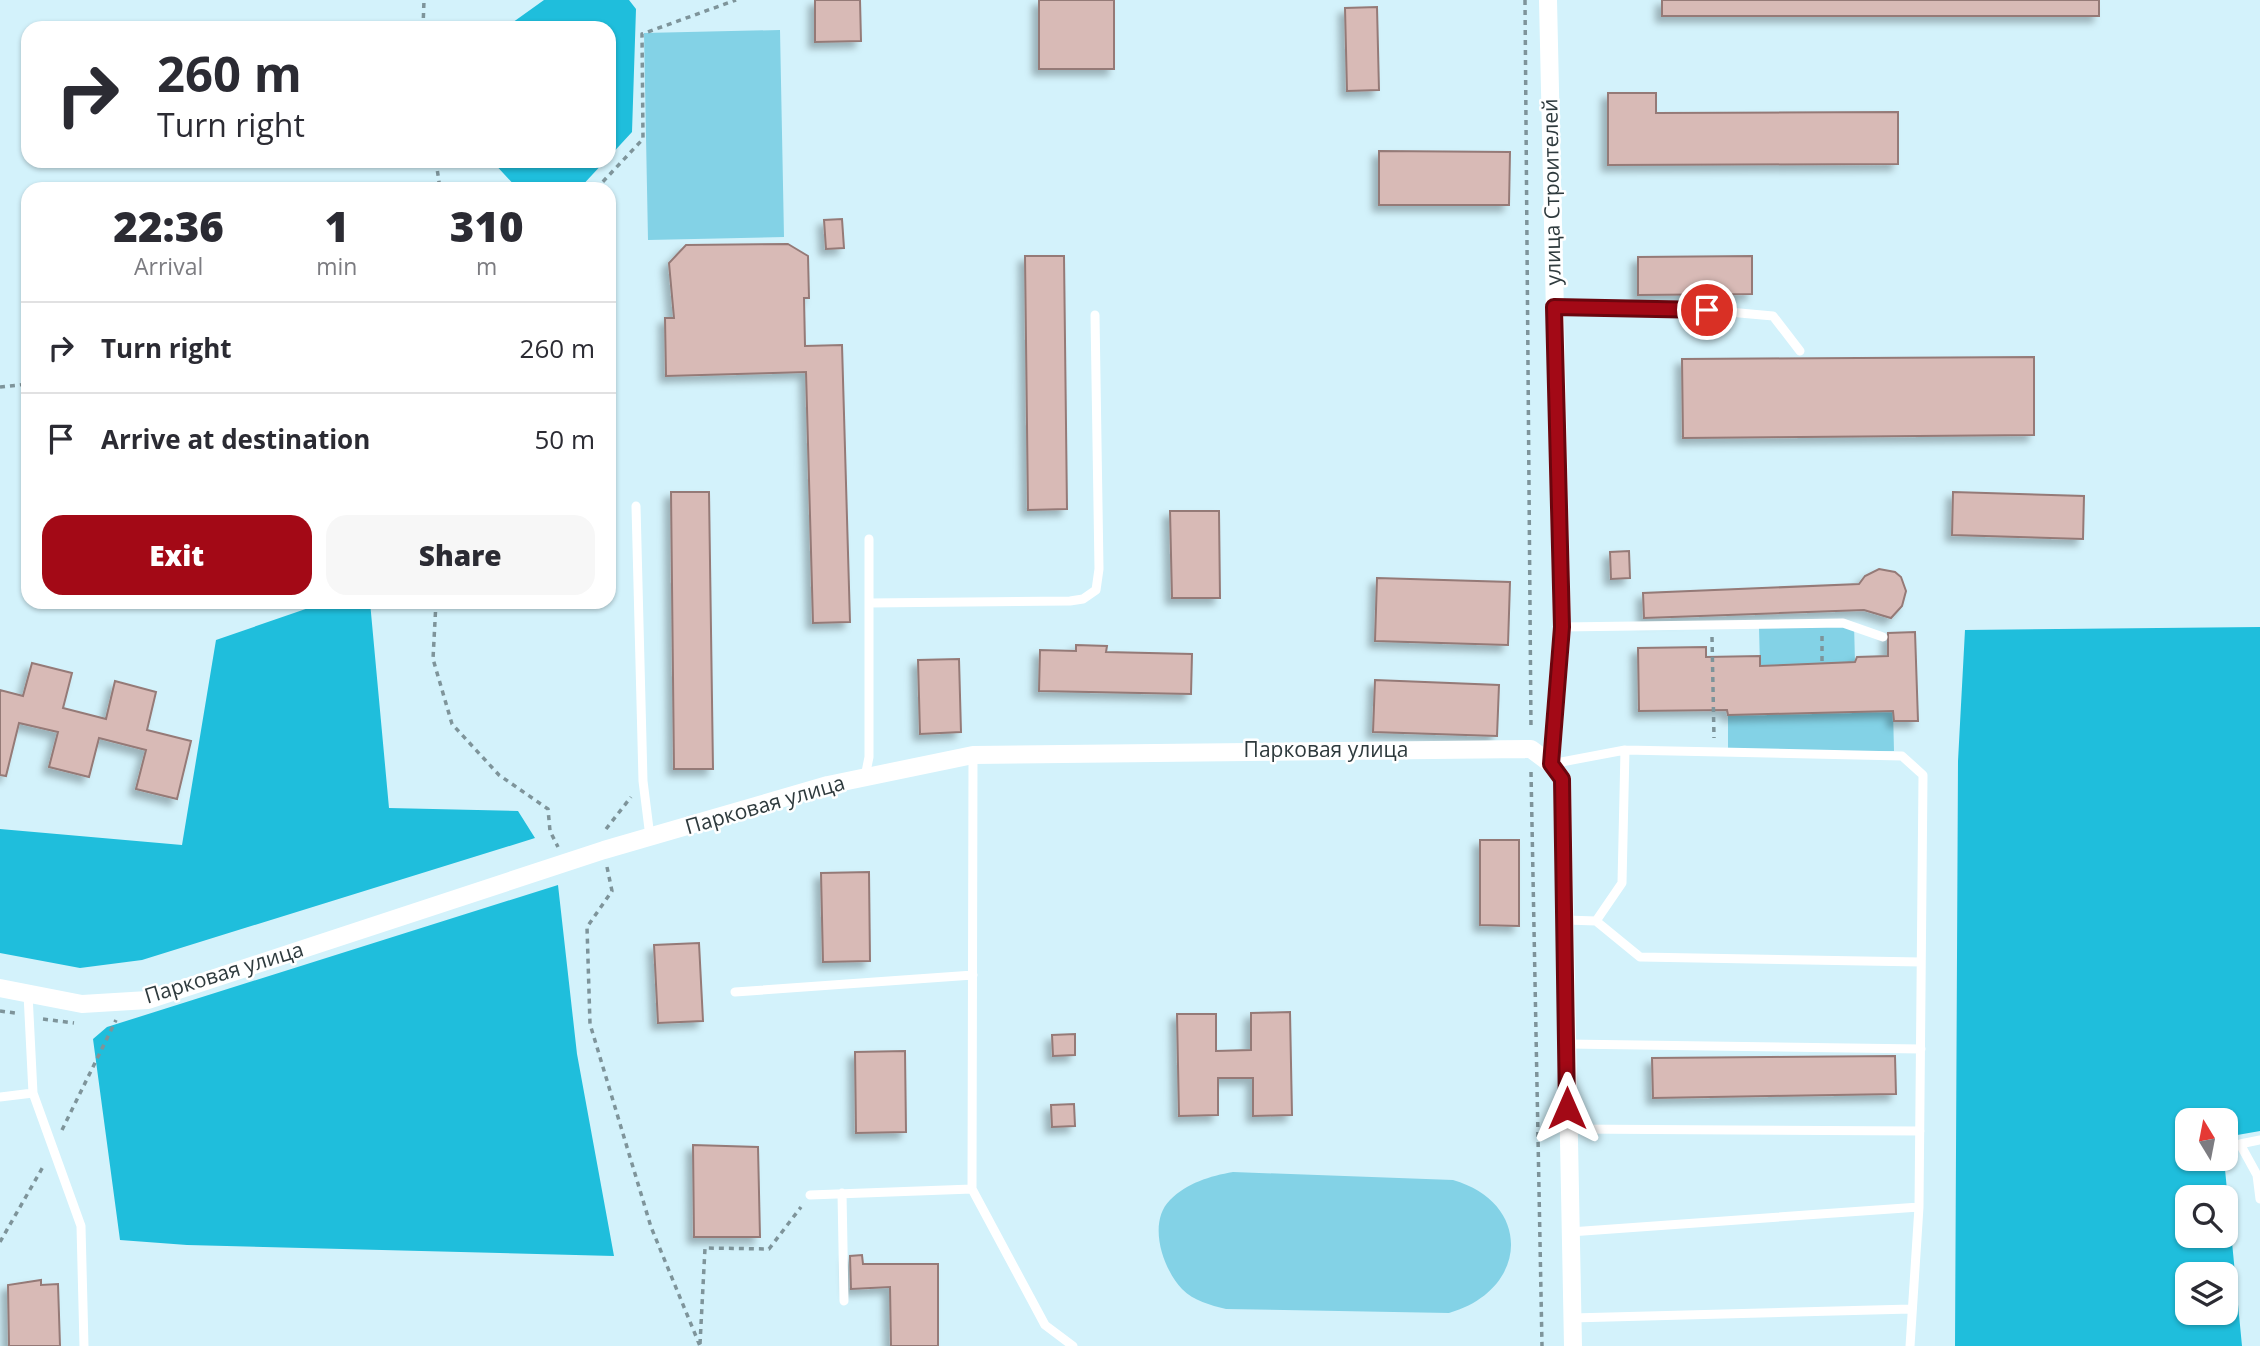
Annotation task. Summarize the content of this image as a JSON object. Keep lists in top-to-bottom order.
{
  "streets": {
    "street": ["улица Строителей", "Парковая улица"]
  },
  "north": "top",
  "page": {
    "turn": ["260 m", "Turn right"],
    "eta": [
      "22:36",
      "Arrival",
      "1",
      "min",
      "310",
      "m"
    ],
    "list": [
      {
        "name": "Turn right",
        "value": "260 m"
      },
      {
        "name": "Arrive at destination",
        "value": "50 m"
      }
    ],
    "buttons": ["Exit", "Share"]
  }
}
